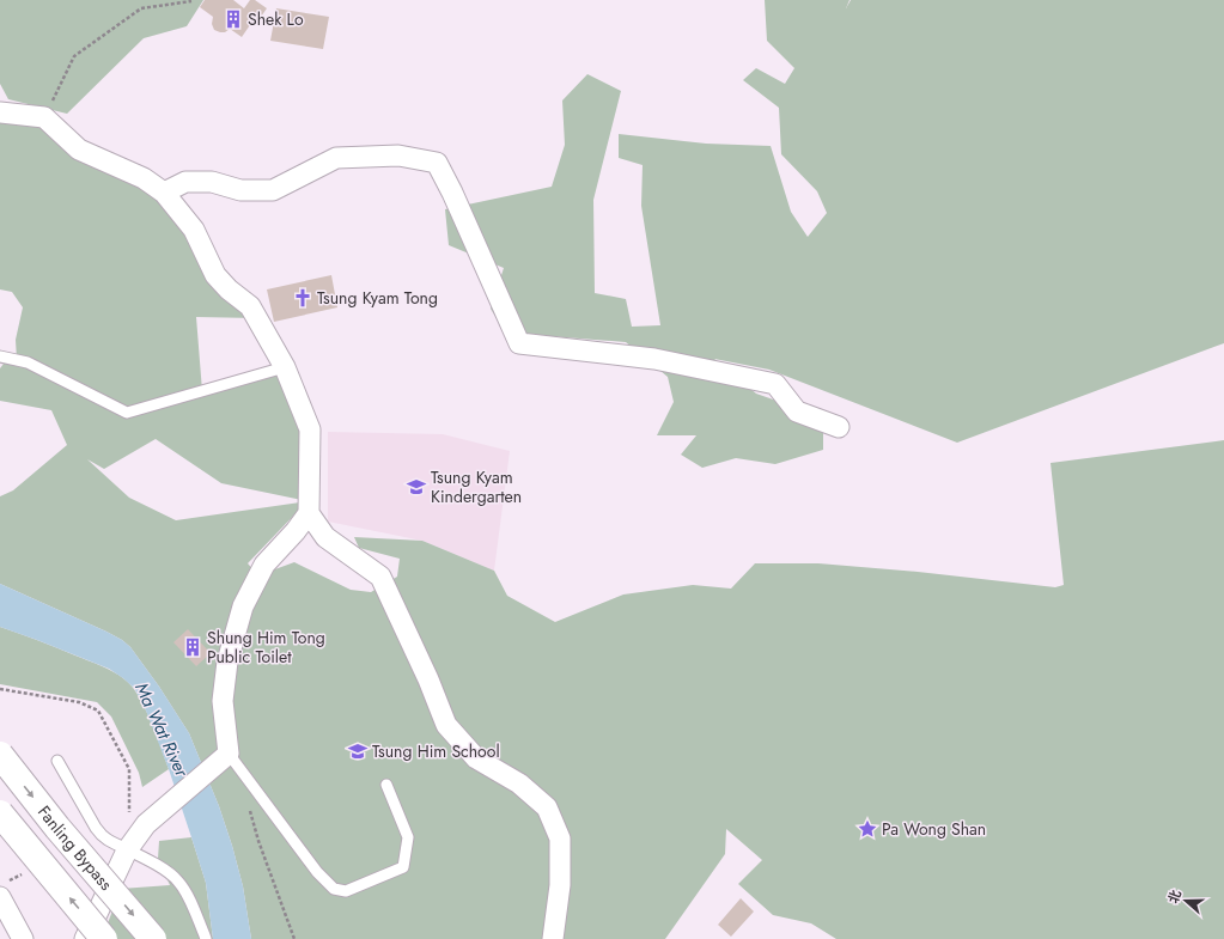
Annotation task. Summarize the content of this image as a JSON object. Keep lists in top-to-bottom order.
{
  "streets": {
    "highway": ["Fanling Bypass"]
  },
  "water": ["Ma Wat River"],
  "places": {
    "building": ["Shek Lo", "Shung Him Tong Public Toilet"],
    "church": ["Tsung Kyam Tong"],
    "school or university": ["Tsung Kyam Kindergarten", "Tsung Him School"],
    "place": ["Pa Wong Shan"]
  },
  "north": "left"
}
